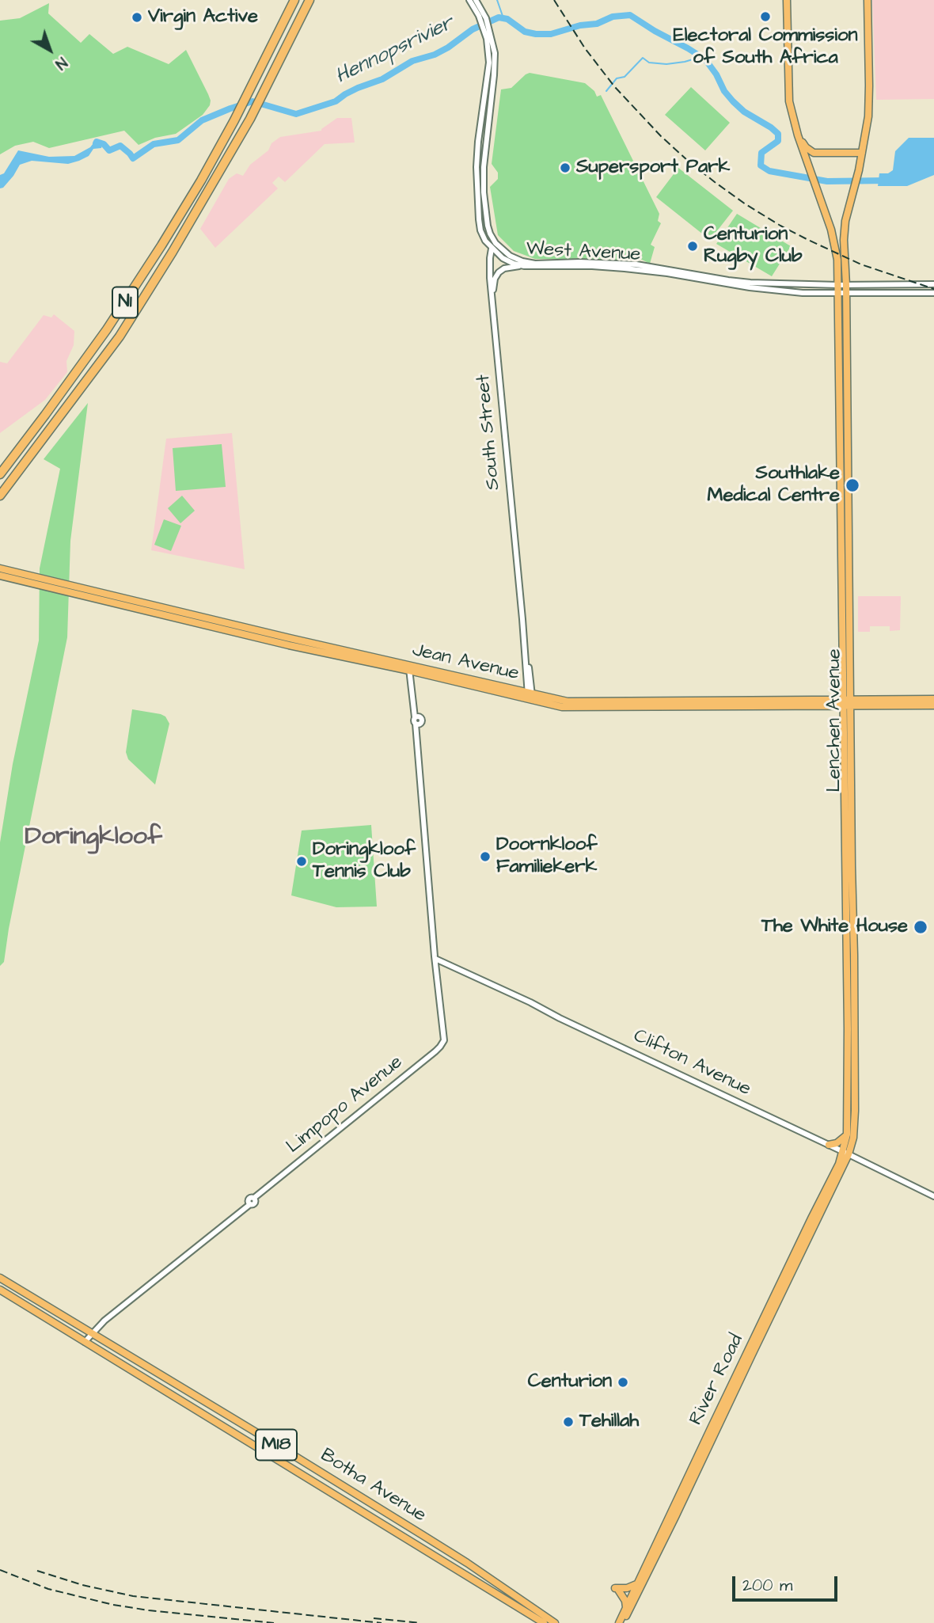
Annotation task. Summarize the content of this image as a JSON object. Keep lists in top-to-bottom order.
{
  "streets": {
    "highway": ["N1"],
    "main road": [
      "Jean Avenue",
      "Lenchen Avenue",
      "River Road",
      "M18",
      "Botha Avenue"
    ],
    "street": [
      "West Avenue",
      "South Street",
      "Clifton Avenue",
      "Limpopo Avenue"
    ]
  },
  "crossings": [
    ["West Avenue", "South Street"],
    ["West Avenue", "Lenchen Avenue"],
    ["South Street", "Jean Avenue"],
    ["Jean Avenue", "Lenchen Avenue"],
    ["Lenchen Avenue", "Clifton Avenue"],
    ["Lenchen Avenue", "River Road"],
    ["Clifton Avenue", "River Road"],
    ["Limpopo Avenue", "Botha Avenue"]
  ],
  "districts": ["Doringkloof"],
  "water": ["Hennopsrivier"],
  "places": [
    "Electoral Commission of South Africa",
    "Virgin Active",
    "Supersport Park",
    "Centurion Rugby Club",
    "Southlake Medical Centre",
    "Doornkloof Familiekerk",
    "Doringkloof Tennis Club",
    "The White House",
    "Centurion",
    "Tehillah"
  ],
  "scale_bar": "200 m",
  "north": "bottom right"
}
